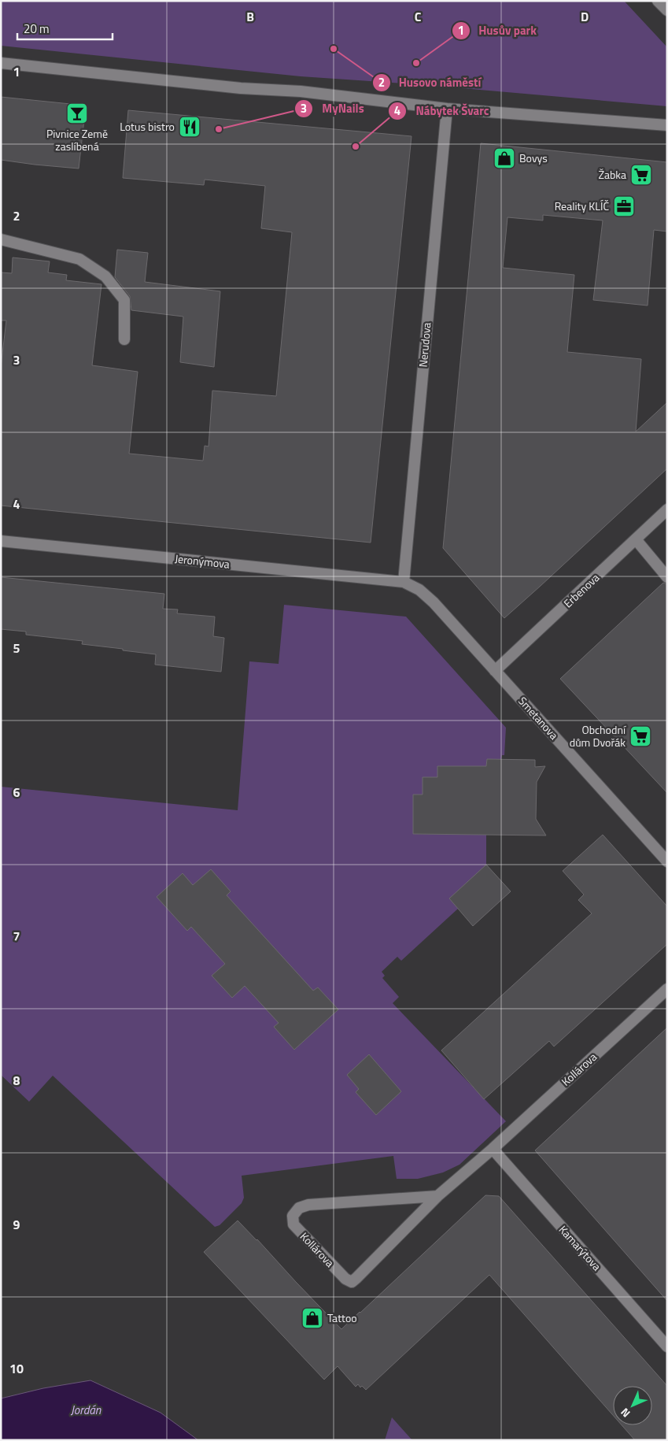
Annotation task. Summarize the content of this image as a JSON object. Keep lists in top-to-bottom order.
{
  "streets": {
    "street": [
      "Nerudova",
      "Jeronýmova",
      "Erbenova",
      "Smetanova",
      "Kollárova",
      "Kamarýtova"
    ]
  },
  "crossings": [
    ["Nerudova", "Jeronýmova"],
    ["Nerudova", "Smetanova"],
    ["Jeronýmova", "Smetanova"],
    ["Erbenova", "Smetanova"],
    ["Kollárova", "Kamarýtova"]
  ],
  "water": ["Jordán"],
  "places": {
    "other": [
      "Husovo náměstí",
      "Husův park",
      "MyNails",
      "Nábytek Švarc"
    ],
    "bar": ["Pivnice Země zaslíbená"],
    "restaurant": ["Lotus bistro"],
    "shop": ["Bovys", "Tattoo"],
    "supermarket": ["Žabka", "Obchodní dům Dvořák"],
    "office": ["Reality KLÍČ"]
  },
  "scale_bar": "20 m",
  "north": "bottom left",
  "grid": {
    "columns": ["B", "C", "D"],
    "rows": [
      "1",
      "2",
      "3",
      "4",
      "5",
      "6",
      "7",
      "8",
      "9",
      "10"
    ]
  }
}
